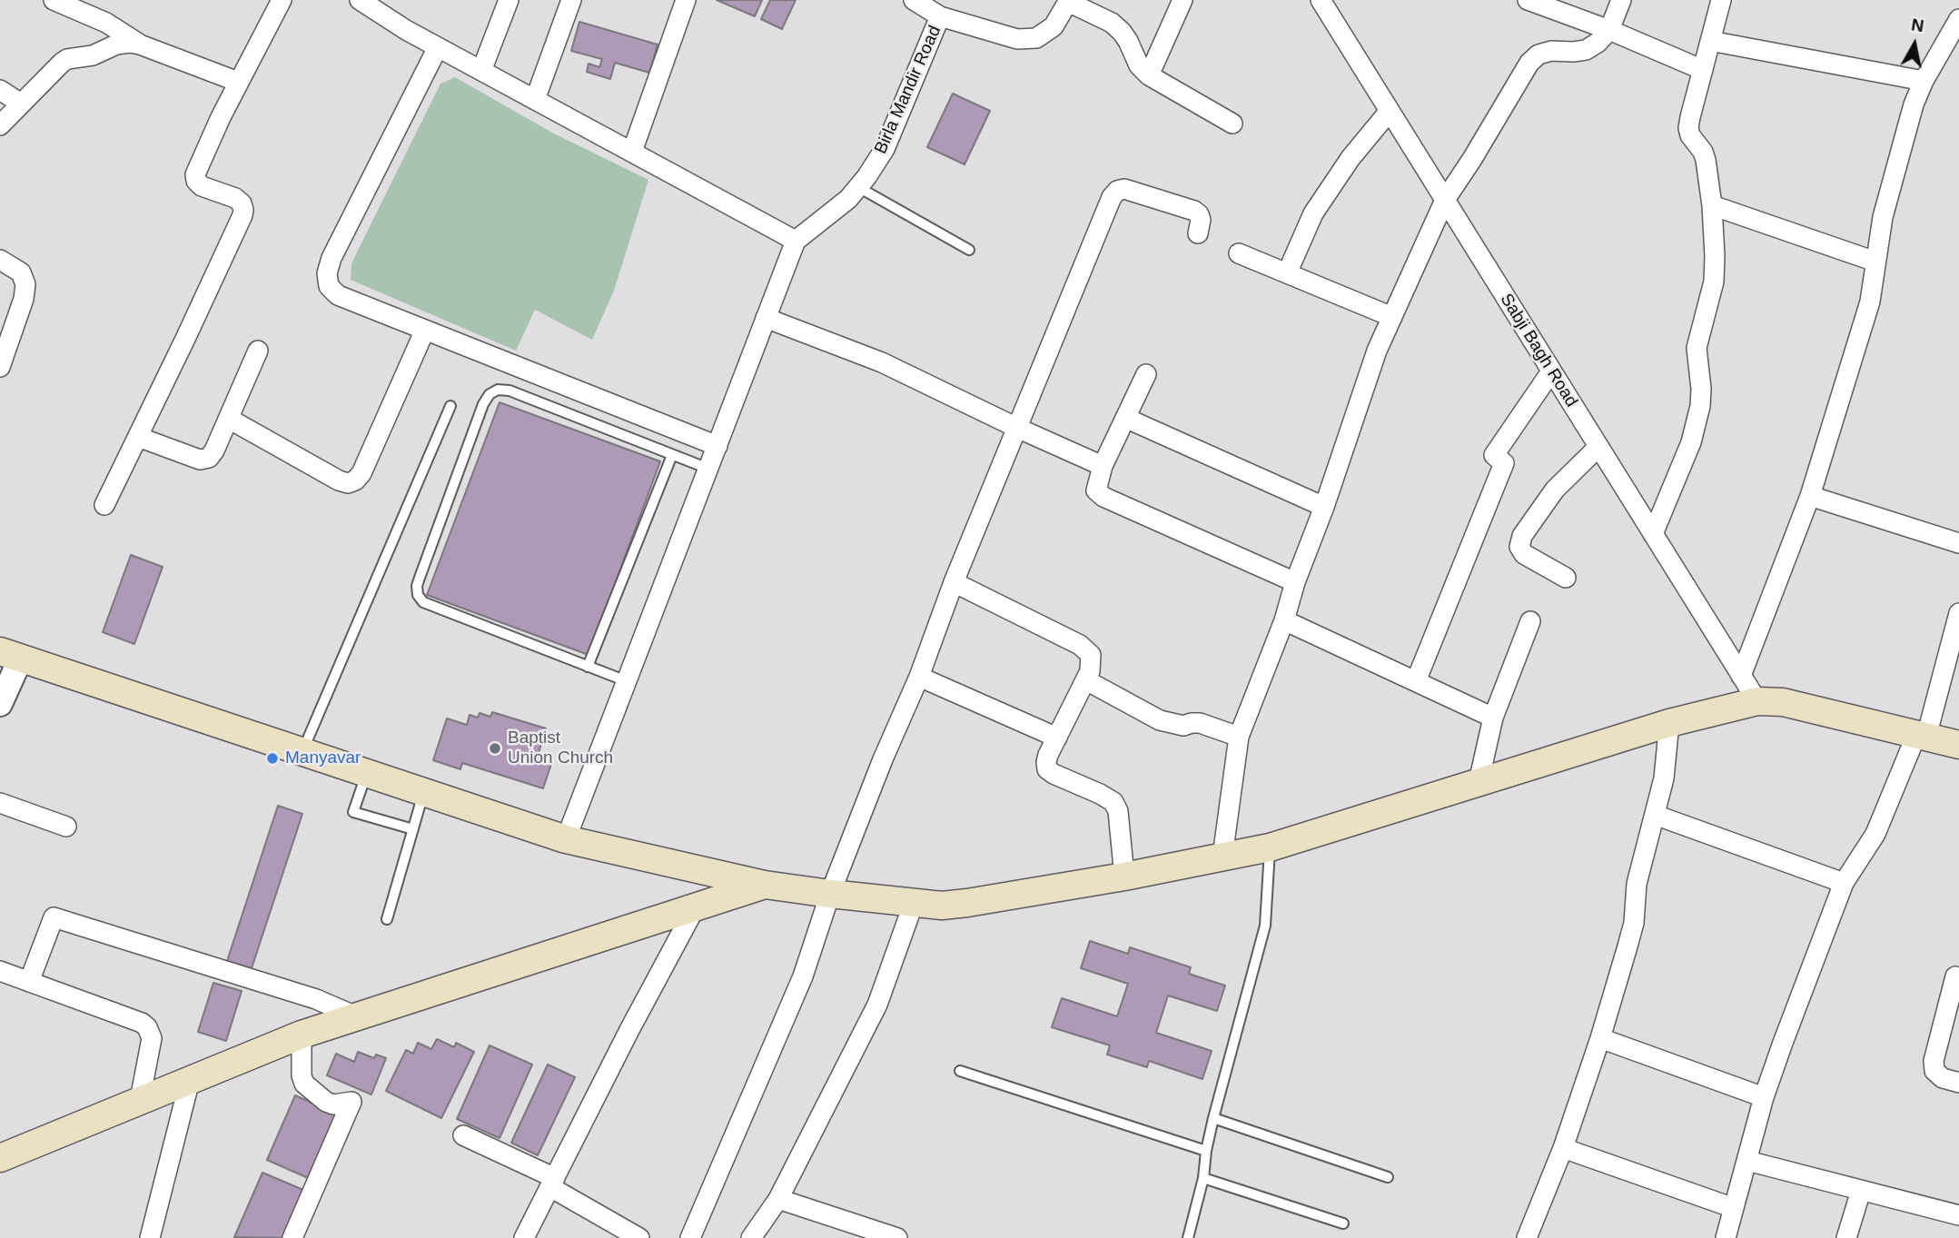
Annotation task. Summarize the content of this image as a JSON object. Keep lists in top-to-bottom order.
{
  "streets": {
    "street": ["Birla Mandir Road", "Sabji Bagh Road"]
  },
  "places": ["Baptist Union Church", "Manyavar"],
  "north": "top"
}
